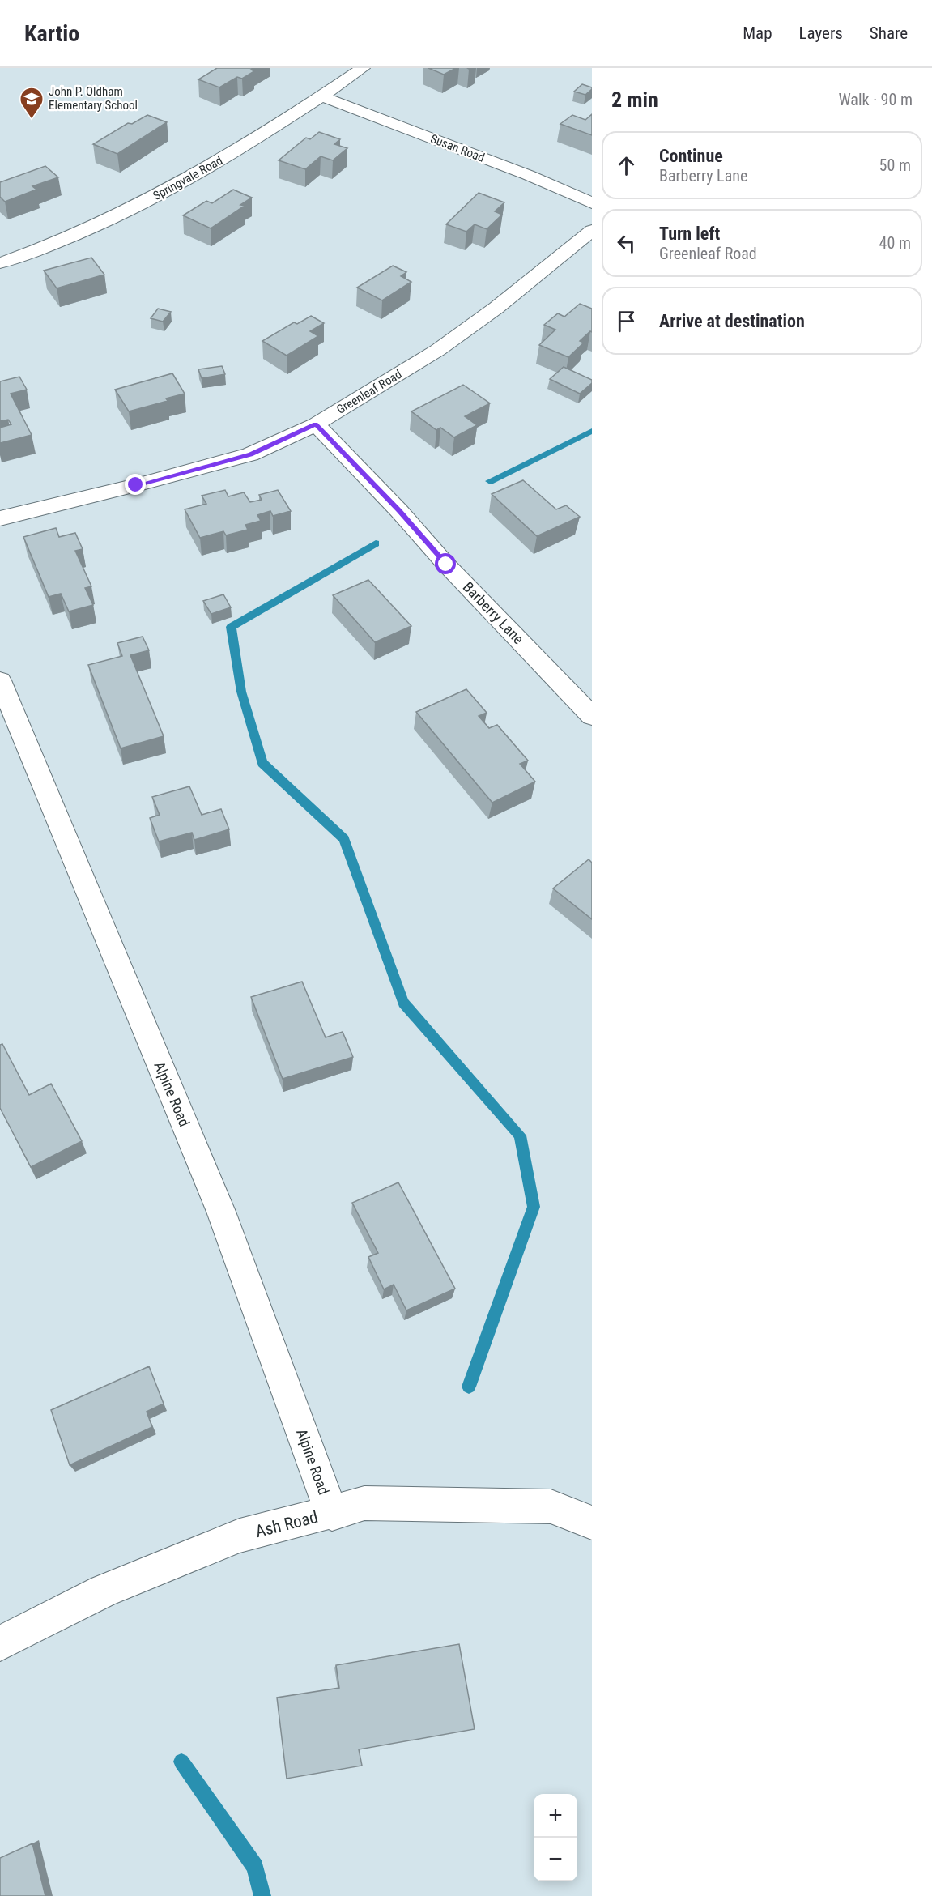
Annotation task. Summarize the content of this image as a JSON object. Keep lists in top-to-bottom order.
{
  "streets": {
    "street": [
      "Susan Road",
      "Springvale Road",
      "Greenleaf Road",
      "Barberry Lane",
      "Alpine Road",
      "Ash Road"
    ]
  },
  "crossings": [
    ["Susan Road", "Springvale Road"],
    ["Greenleaf Road", "Barberry Lane"],
    ["Alpine Road", "Ash Road"]
  ],
  "places": {
    "school or university": ["John P. Oldham Elementary School"]
  },
  "page": {
    "header": "Kartio",
    "nav": ["Map", "Layers", "Share"],
    "heading": ["2 min", "Walk · 90 m"],
    "list": [
      ["Continue", "Barberry Lane", "50 m"],
      ["Turn left", "Greenleaf Road", "40 m"],
      "Arrive at destination"
    ],
    "map_buttons": ["+", "−"]
  }
}
